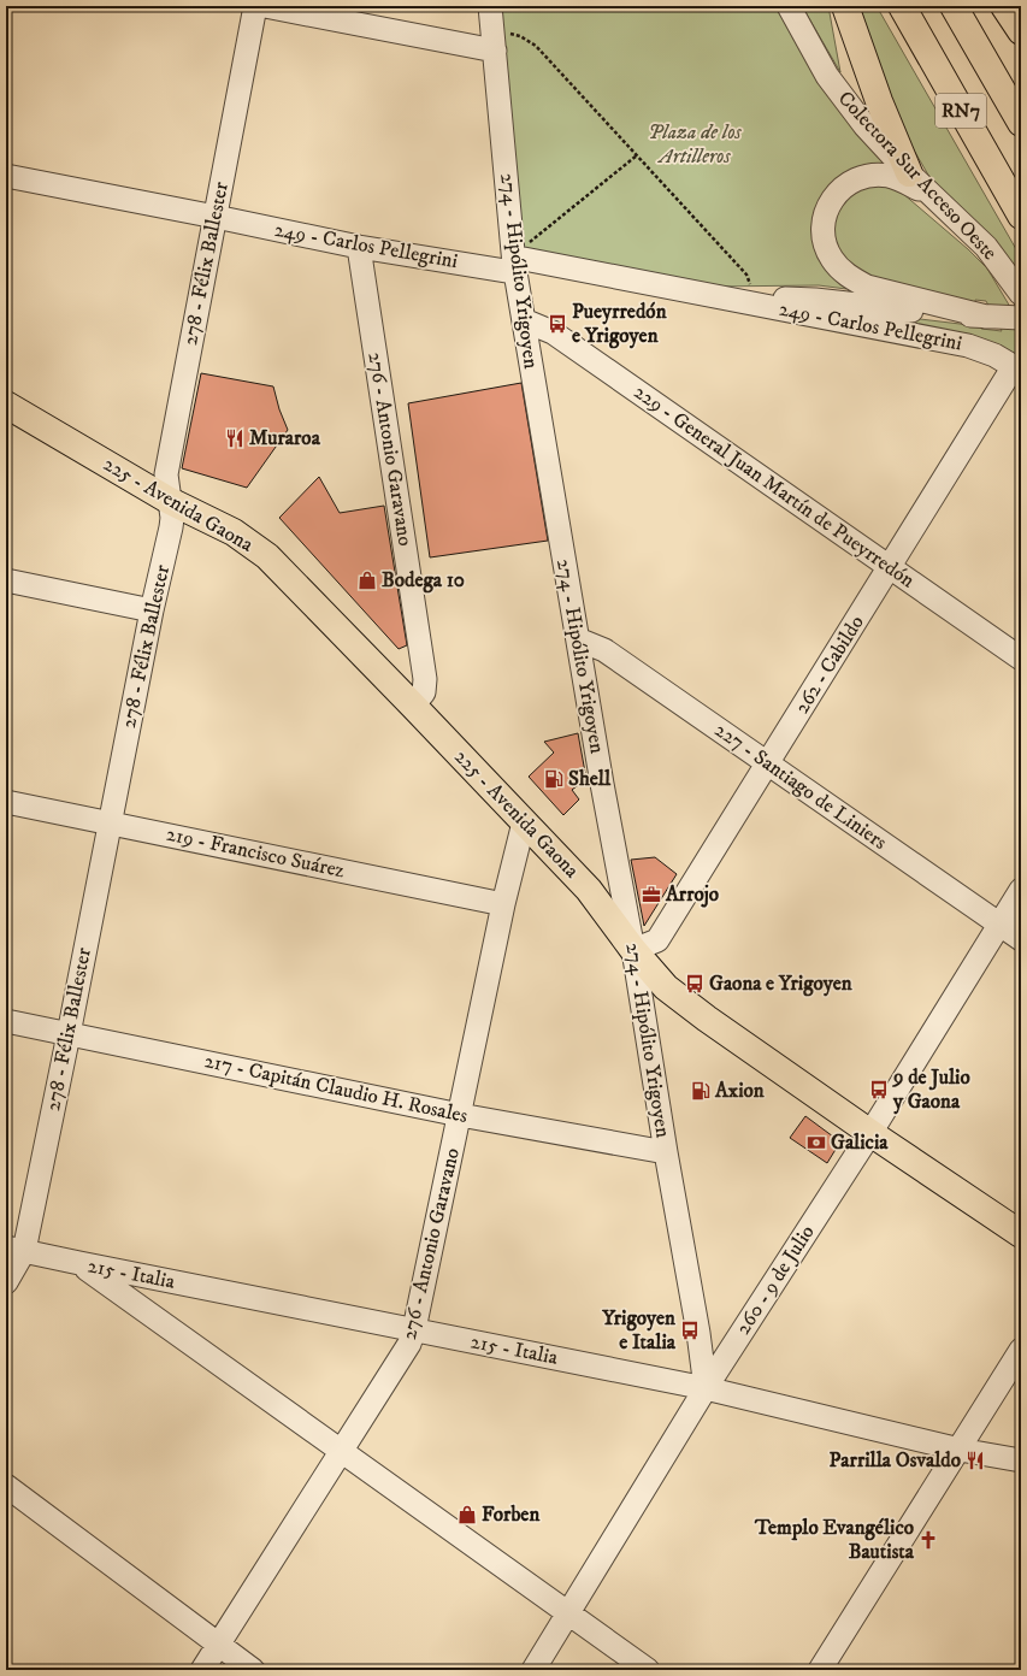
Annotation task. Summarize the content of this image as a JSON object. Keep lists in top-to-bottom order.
{
  "streets": {
    "main road": ["RN7", "225 - Avenida Gaona"],
    "street": [
      "Colectora Sur Acceso Oeste",
      "249 - Carlos Pellegrini",
      "278 - Félix Ballester",
      "274 - Hipólito Yrigoyen",
      "276 - Antonio Garavano",
      "229 - General Juan Martín de Pueyrredón",
      "262 - Cabildo",
      "227 - Santiago de Liniers",
      "219 - Francisco Suárez",
      "217 - Capitán Claudio H. Rosales",
      "215 - Italia",
      "260 - 9 de Julio"
    ]
  },
  "crossings": [
    ["249 - Carlos Pellegrini", "278 - Félix Ballester"],
    ["249 - Carlos Pellegrini", "274 - Hipólito Yrigoyen"],
    ["249 - Carlos Pellegrini", "276 - Antonio Garavano"],
    ["249 - Carlos Pellegrini", "262 - Cabildo"],
    ["278 - Félix Ballester", "225 - Avenida Gaona"],
    ["278 - Félix Ballester", "219 - Francisco Suárez"],
    ["278 - Félix Ballester", "217 - Capitán Claudio H. Rosales"],
    ["278 - Félix Ballester", "215 - Italia"],
    ["274 - Hipólito Yrigoyen", "229 - General Juan Martín de Pueyrredón"],
    ["274 - Hipólito Yrigoyen", "225 - Avenida Gaona"],
    ["274 - Hipólito Yrigoyen", "262 - Cabildo"],
    ["274 - Hipólito Yrigoyen", "227 - Santiago de Liniers"],
    ["274 - Hipólito Yrigoyen", "217 - Capitán Claudio H. Rosales"],
    ["274 - Hipólito Yrigoyen", "215 - Italia"],
    ["274 - Hipólito Yrigoyen", "260 - 9 de Julio"],
    ["276 - Antonio Garavano", "225 - Avenida Gaona"],
    ["276 - Antonio Garavano", "219 - Francisco Suárez"],
    ["276 - Antonio Garavano", "217 - Capitán Claudio H. Rosales"],
    ["276 - Antonio Garavano", "215 - Italia"],
    ["229 - General Juan Martín de Pueyrredón", "262 - Cabildo"],
    ["225 - Avenida Gaona", "262 - Cabildo"],
    ["225 - Avenida Gaona", "260 - 9 de Julio"],
    ["262 - Cabildo", "227 - Santiago de Liniers"],
    ["227 - Santiago de Liniers", "260 - 9 de Julio"],
    ["215 - Italia", "260 - 9 de Julio"]
  ],
  "parks": ["Plaza de los Artilleros"],
  "places": {
    "bus stop": [
      "Pueyrredón e Yrigoyen",
      "Gaona e Yrigoyen",
      "9 de Julio y Gaona",
      "Yrigoyen e Italia"
    ],
    "restaurant": ["Muraroa", "Parrilla Osvaldo"],
    "shop": ["Bodega 10", "Forben"],
    "fuel station": ["Shell", "Axion"],
    "office": ["Arrojo"],
    "bank": ["Galicia"],
    "church": ["Templo Evangélico Bautista"]
  }
}
